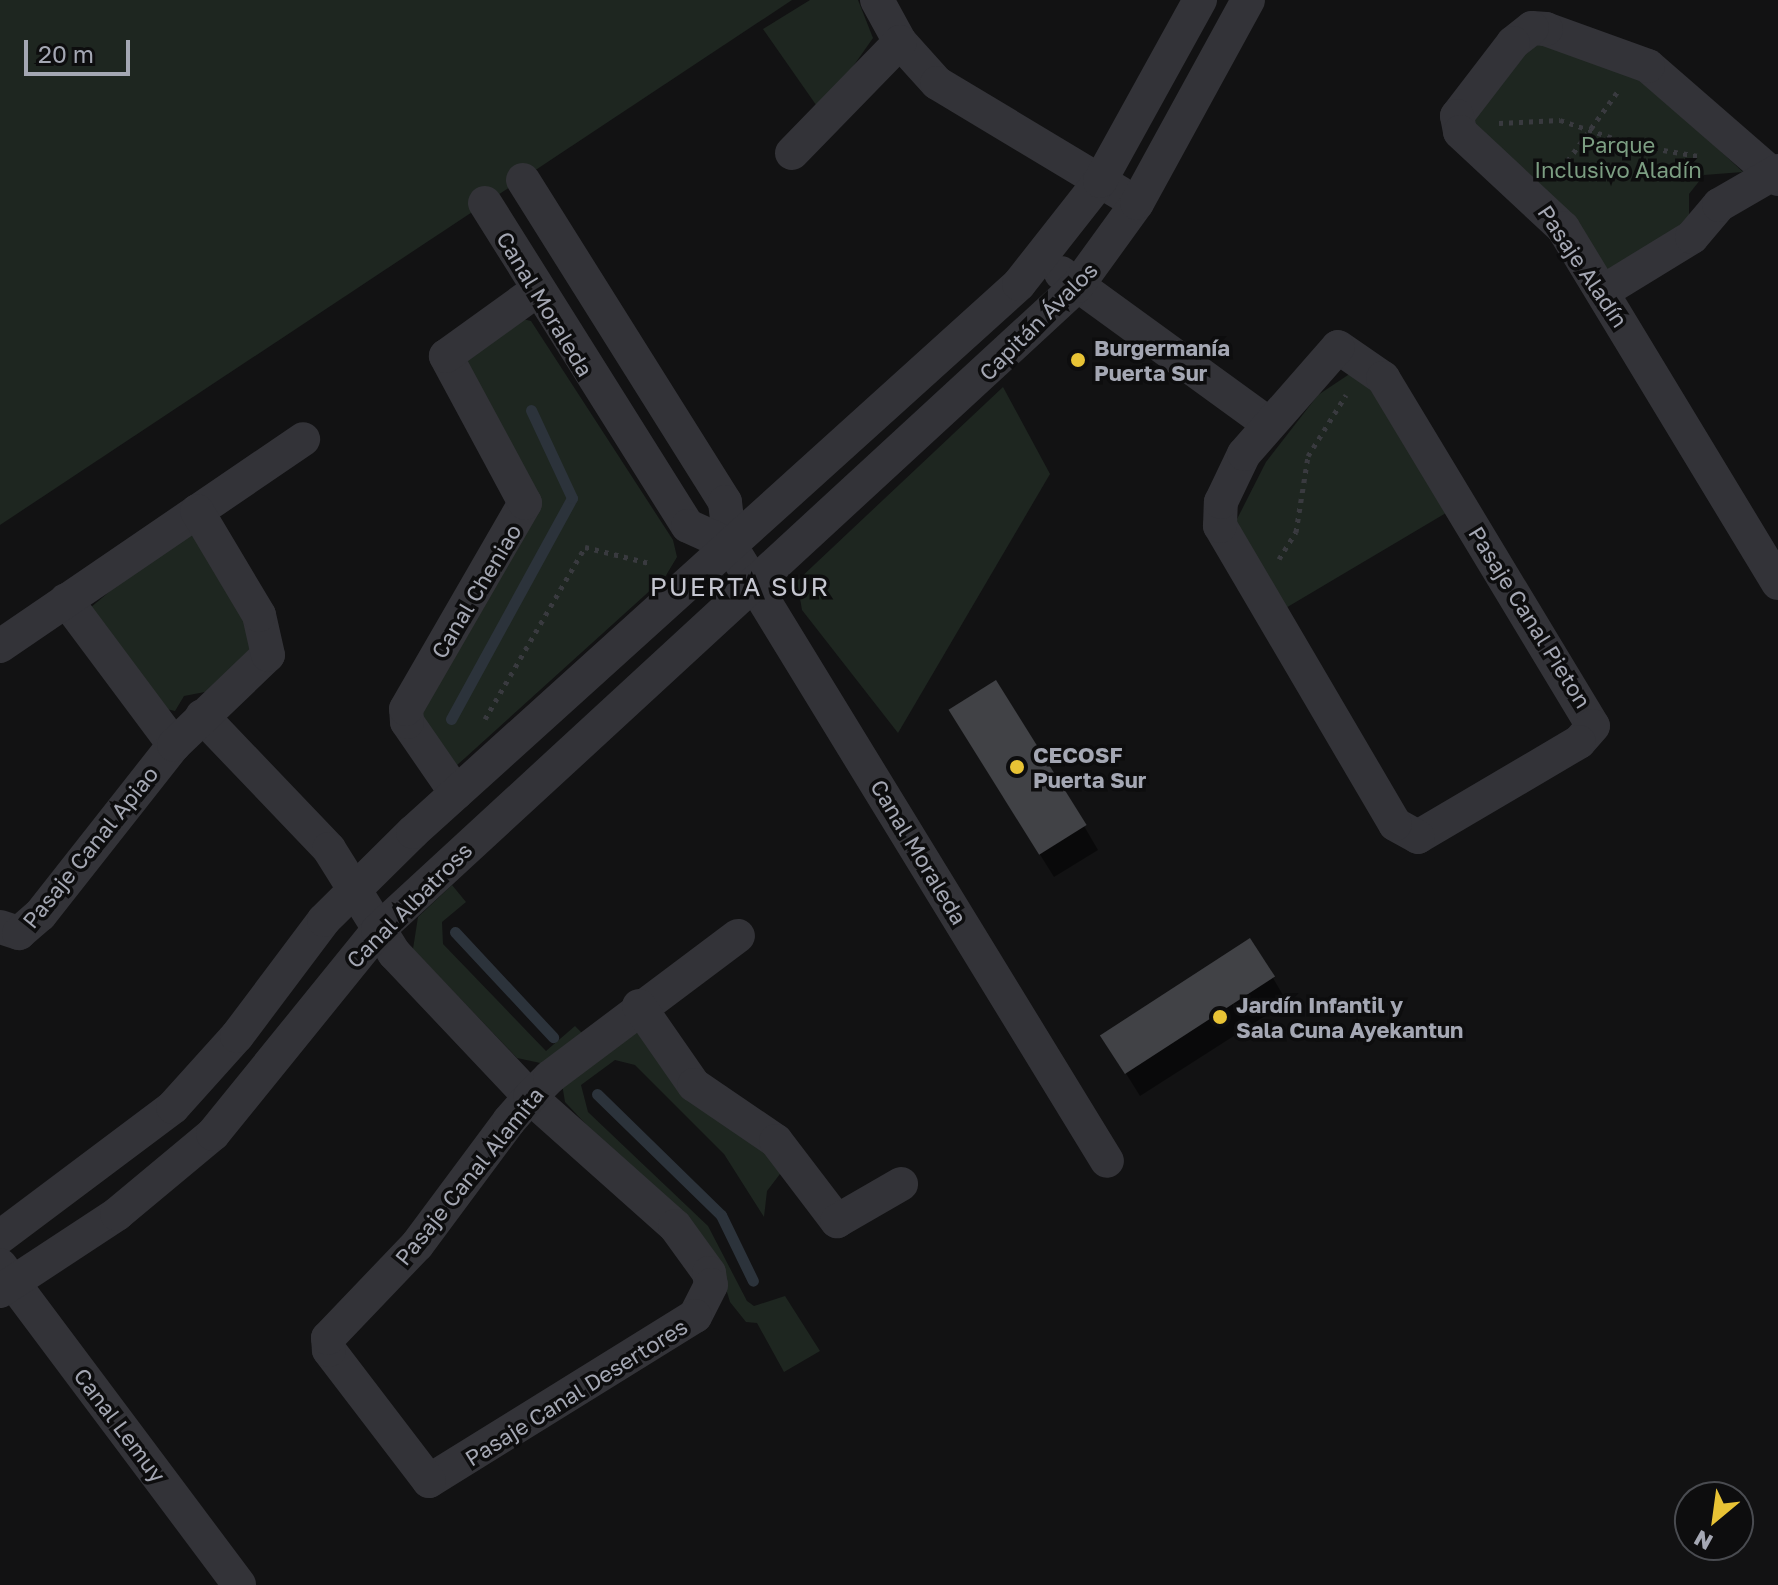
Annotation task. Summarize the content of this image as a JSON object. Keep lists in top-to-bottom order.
{
  "streets": {
    "street": [
      "Pasaje Aladín",
      "Canal Moraleda",
      "Capitán Ávalos",
      "Canal Cheniao",
      "Pasaje Canal Pieton",
      "Pasaje Canal Apiao",
      "Canal Albatross",
      "Pasaje Canal Alamita",
      "Pasaje Canal Desertores",
      "Canal Lemuy"
    ]
  },
  "crossings": [
    ["Canal Moraleda", "Capitán Ávalos"],
    ["Canal Moraleda", "Canal Cheniao"],
    ["Canal Moraleda", "Canal Albatross"],
    ["Capitán Ávalos", "Canal Albatross"],
    ["Canal Albatross", "Canal Lemuy"],
    ["Pasaje Canal Alamita", "Pasaje Canal Desertores"]
  ],
  "districts": ["PUERTA SUR"],
  "parks": ["Parque Inclusivo Aladín"],
  "places": ["Burgermanía Puerta Sur", "CECOSF Puerta Sur", "Jardín Infantil y Sala Cuna Ayekantun"],
  "scale_bar": "20 m",
  "north": "bottom left"
}
